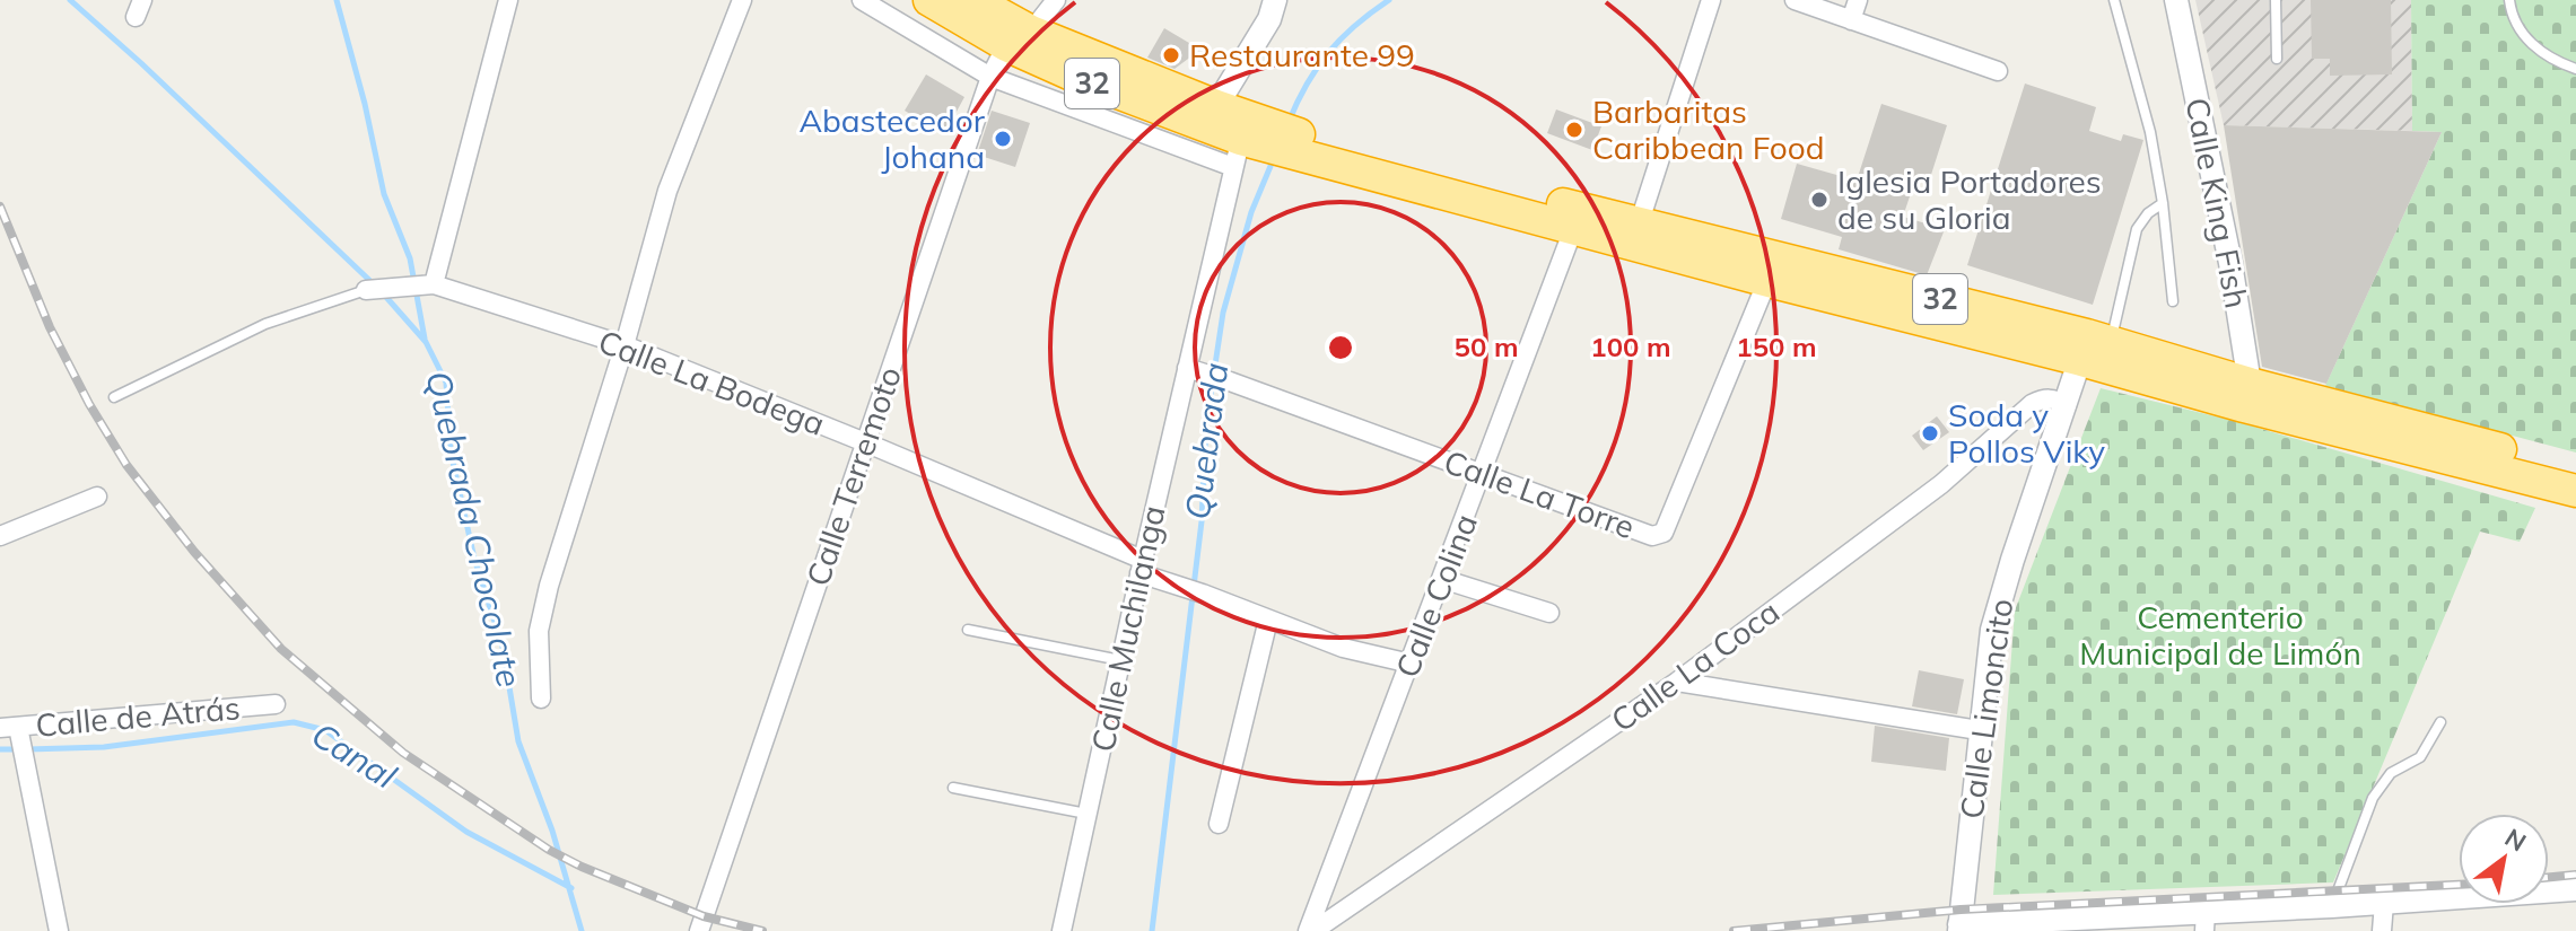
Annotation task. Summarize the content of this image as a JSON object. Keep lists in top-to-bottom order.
{
  "streets": {
    "highway": ["32"],
    "street": [
      "Calle King Fish",
      "Calle La Bodega",
      "Calle Terremoto",
      "Calle La Torre",
      "Calle Colina",
      "Calle Muchilanga",
      "Calle La Coca",
      "Calle Limoncito",
      "Calle de Atrás"
    ]
  },
  "crossings": [
    ["32", "Calle King Fish"],
    ["32", "Calle Terremoto"],
    ["32", "Calle La Torre"],
    ["32", "Calle Colina"],
    ["32", "Calle Muchilanga"],
    ["32", "Calle Limoncito"],
    ["Calle La Bodega", "Calle Terremoto"],
    ["Calle La Bodega", "Calle Colina"],
    ["Calle La Bodega", "Calle Muchilanga"],
    ["Calle La Torre", "Calle Colina"],
    ["Calle La Torre", "Calle Muchilanga"],
    ["Calle Colina", "Calle La Coca"],
    ["Calle La Coca", "Calle Limoncito"]
  ],
  "water": ["Quebrada", "Quebrada Chocolate", "Canal"],
  "parks": ["Cementerio Municipal de Limón"],
  "places": [
    "Restaurante 99",
    "Barbaritas Caribbean Food",
    "Abastecedor Johana",
    "Iglesia Portadores de su Gloria",
    "Soda y Pollos Viky"
  ],
  "north": "top right",
  "rings": ["50 m", "100 m", "150 m"]
}
